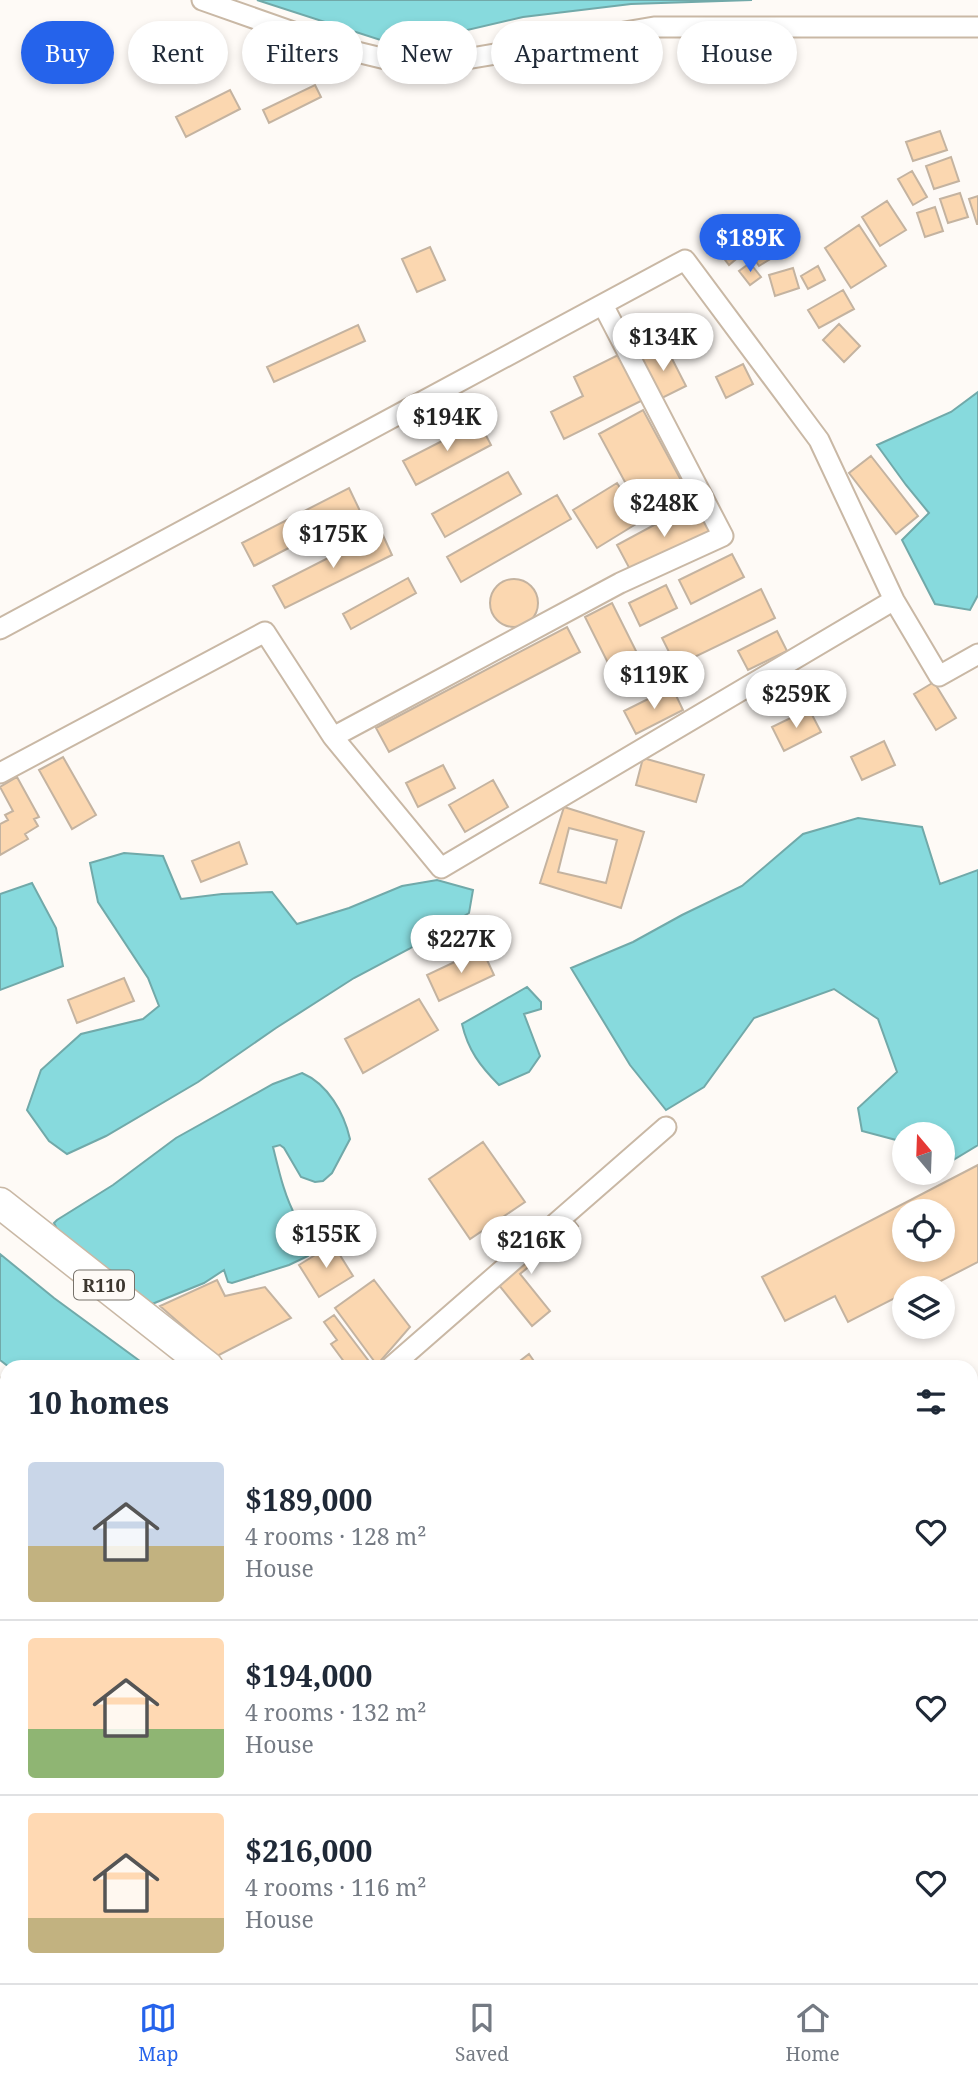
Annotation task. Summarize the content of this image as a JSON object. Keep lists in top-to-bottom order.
{
  "streets": {
    "main road": ["R110"]
  },
  "north": "top",
  "page": {
    "chip": [
      "Buy",
      "Rent",
      "Filters",
      "New",
      "Apartment",
      "House"
    ],
    "price": [
      "$189K",
      "$134K",
      "$194K",
      "$248K",
      "$175K",
      "$119K",
      "$259K",
      "$227K",
      "$155K",
      "$216K"
    ],
    "heading": "10 homes",
    "list": [
      {
        "name": "$189,000",
        "note": "4 rooms · 128 m² · House"
      },
      {
        "name": "$194,000",
        "note": "4 rooms · 132 m² · House"
      },
      {
        "name": "$216,000",
        "note": "4 rooms · 116 m² · House"
      }
    ],
    "tabs": ["Map", "Saved", "Home"]
  }
}
